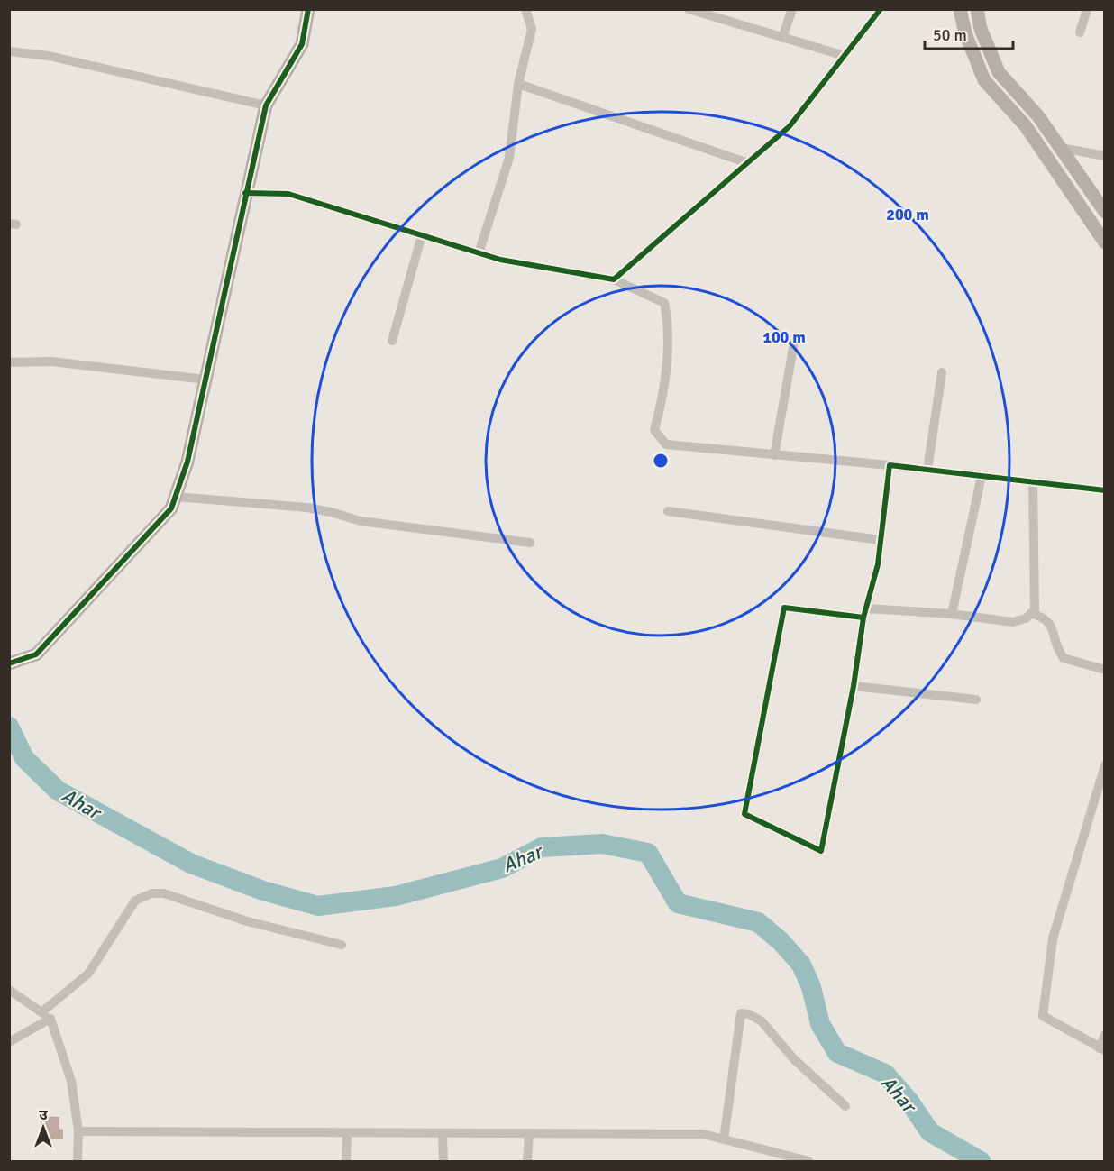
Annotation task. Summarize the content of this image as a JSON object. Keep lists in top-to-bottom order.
{
  "water": ["Ahar"],
  "scale_bar": "50 m",
  "north": "top",
  "rings": ["200 m", "100 m"]
}
